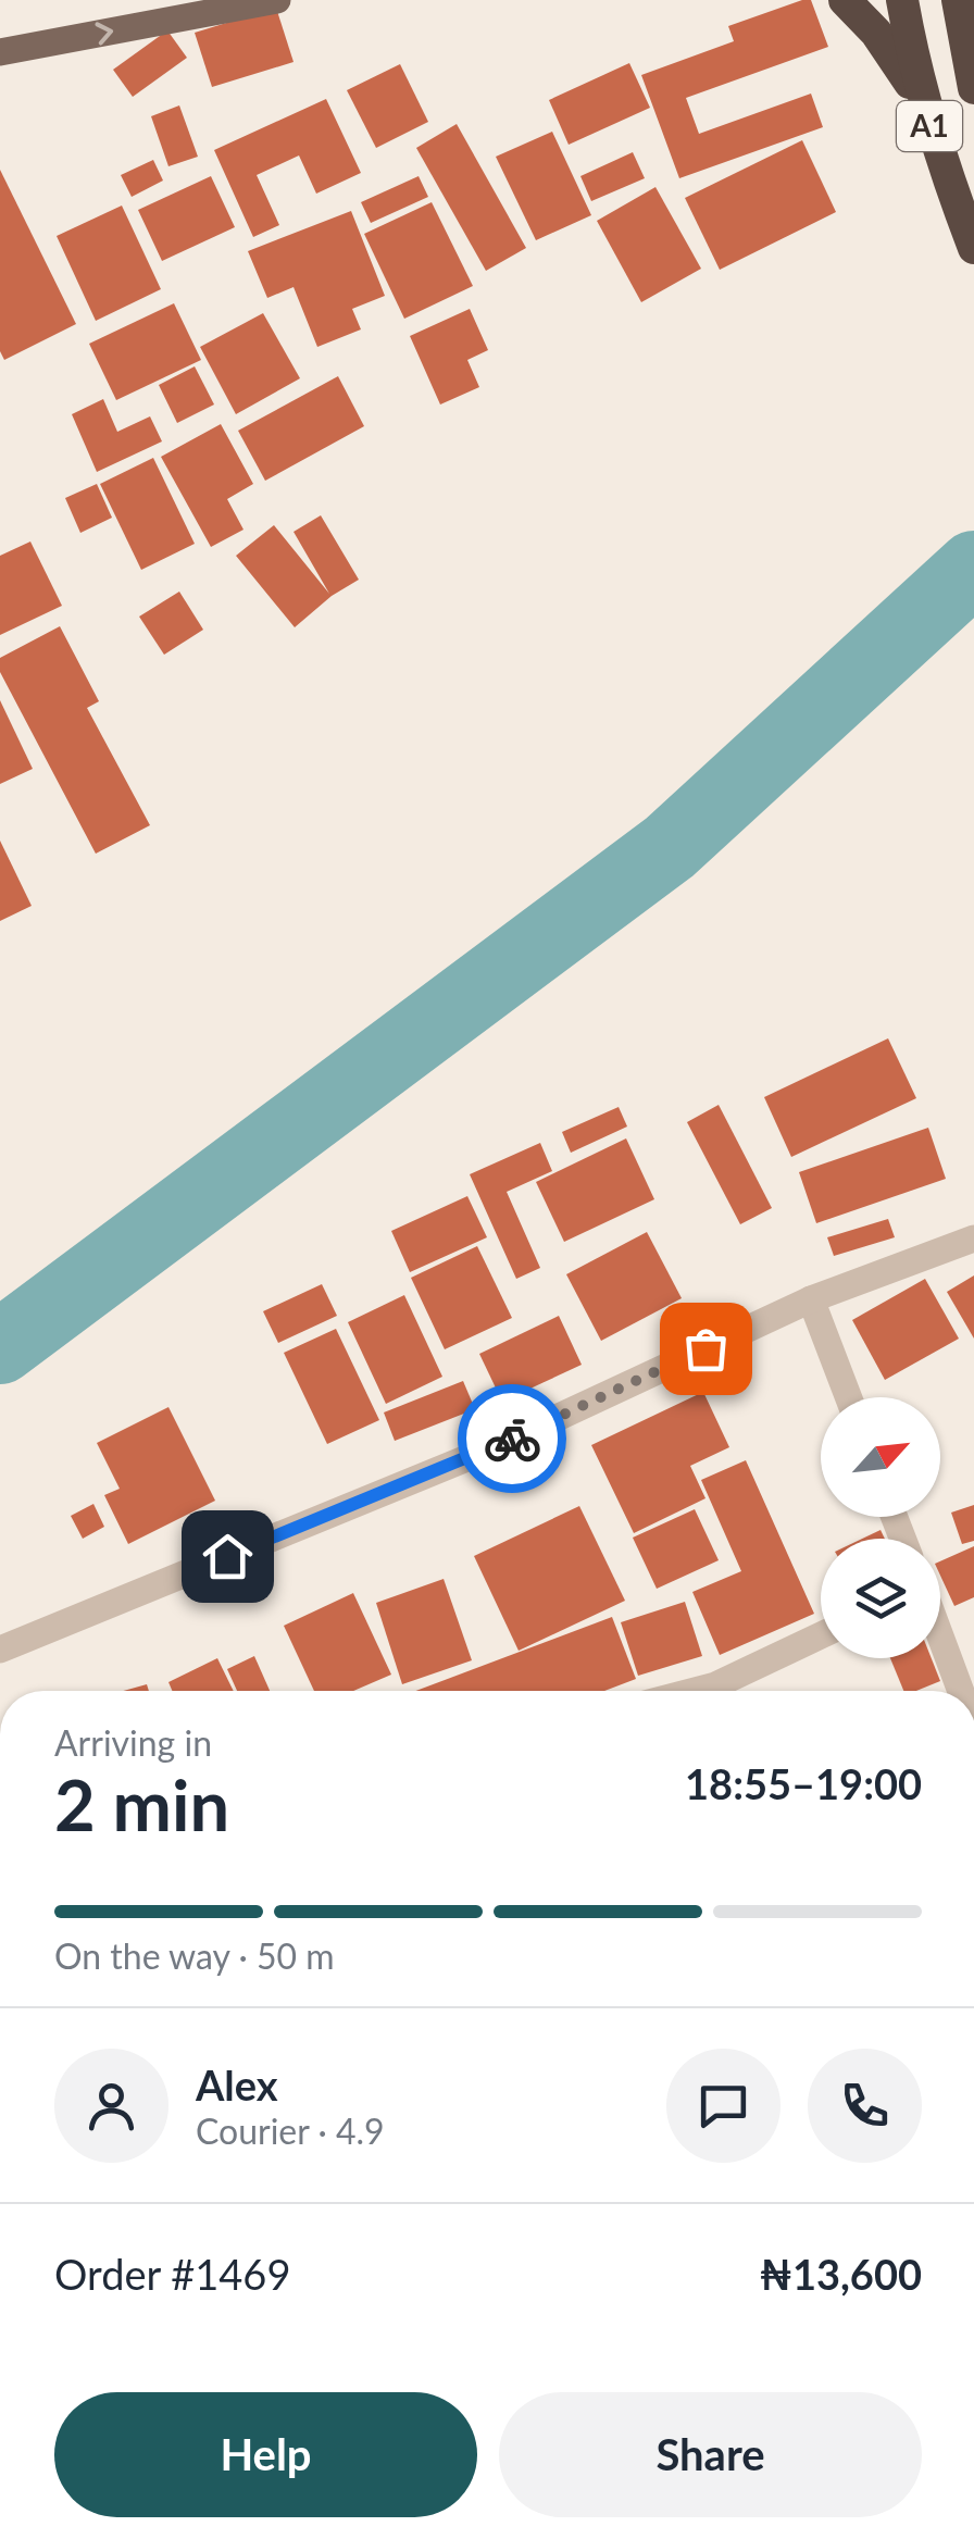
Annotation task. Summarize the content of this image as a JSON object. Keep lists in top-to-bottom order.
{
  "streets": {
    "highway": ["A1"]
  },
  "north": "top right",
  "page": {
    "heading": ["2 min", "Arriving in", "18:55–19:00"],
    "panel": [
      "Alex",
      "Courier · 4.9",
      "Order #1469",
      "₦13,600"
    ],
    "bar": "On the way · 50 m",
    "buttons": ["Help", "Share"]
  }
}
